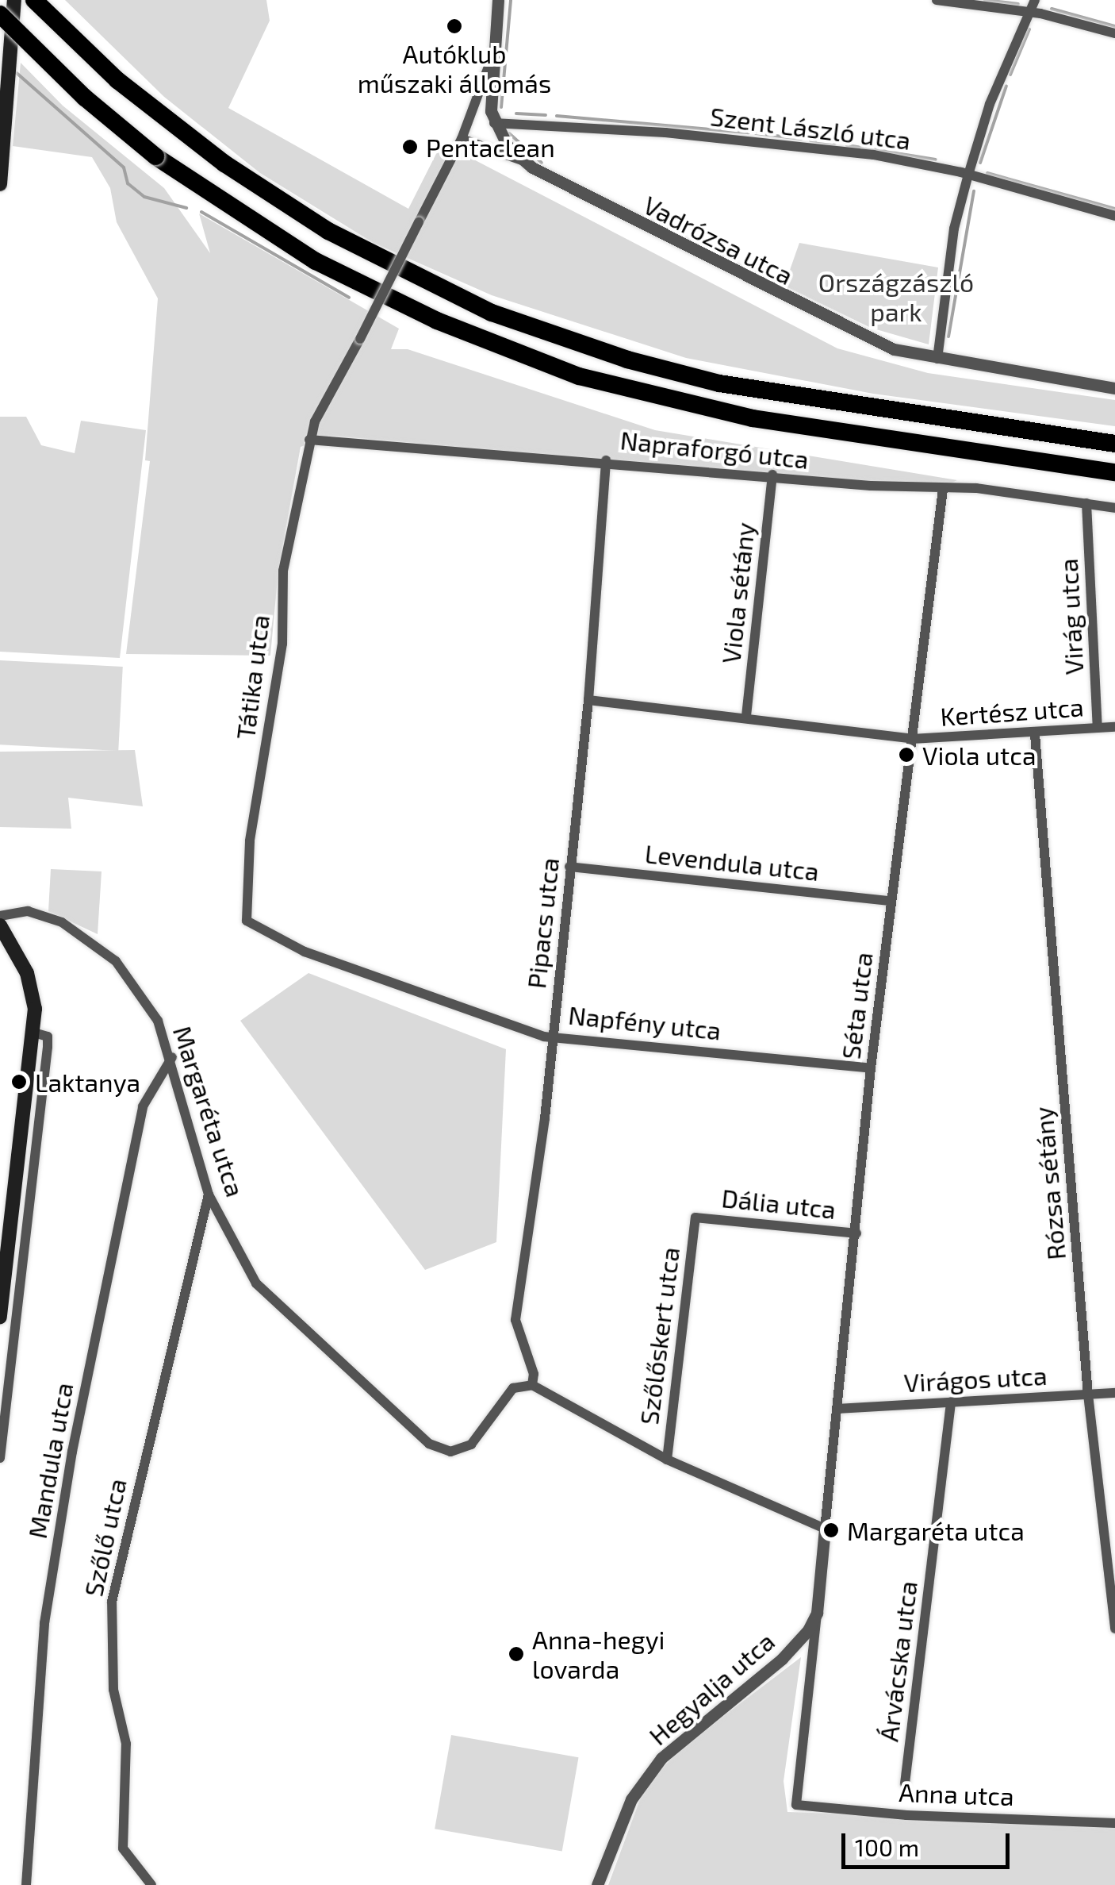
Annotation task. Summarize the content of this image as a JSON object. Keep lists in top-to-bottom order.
{
  "streets": {
    "street": [
      "Szent László utca",
      "Vadrózsa utca",
      "Napraforgó utca",
      "Viola sétány",
      "Virág utca",
      "Tátika utca",
      "Kertész utca",
      "Levendula utca",
      "Pipacs utca",
      "Séta utca",
      "Napfény utca",
      "Margaréta utca",
      "Rózsa sétány",
      "Dália utca",
      "Szőlőskert utca",
      "Virágos utca",
      "Mandula utca",
      "Szőlő utca",
      "Árvácska utca",
      "Hegyalja utca",
      "Anna utca"
    ]
  },
  "crossings": [
    ["Szent László utca", "Vadrózsa utca"],
    ["Napraforgó utca", "Viola sétány"],
    ["Napraforgó utca", "Virág utca"],
    ["Napraforgó utca", "Tátika utca"],
    ["Napraforgó utca", "Pipacs utca"],
    ["Napraforgó utca", "Séta utca"],
    ["Virág utca", "Kertész utca"],
    ["Tátika utca", "Napfény utca"],
    ["Kertész utca", "Séta utca"],
    ["Kertész utca", "Rózsa sétány"],
    ["Levendula utca", "Pipacs utca"],
    ["Levendula utca", "Séta utca"],
    ["Pipacs utca", "Napfény utca"],
    ["Pipacs utca", "Margaréta utca"],
    ["Séta utca", "Napfény utca"],
    ["Séta utca", "Dália utca"],
    ["Séta utca", "Virágos utca"],
    ["Margaréta utca", "Mandula utca"],
    ["Margaréta utca", "Szőlő utca"],
    ["Rózsa sétány", "Virágos utca"],
    ["Dália utca", "Szőlőskert utca"],
    ["Virágos utca", "Árvácska utca"],
    ["Hegyalja utca", "Anna utca"]
  ],
  "parks": ["Országzászló park"],
  "places": [
    "Autóklub műszaki állomás",
    "Pentaclean",
    "Viola utca",
    "Laktanya",
    "Margaréta utca",
    "Anna-hegyi lovarda"
  ],
  "scale_bar": "100 m"
}
